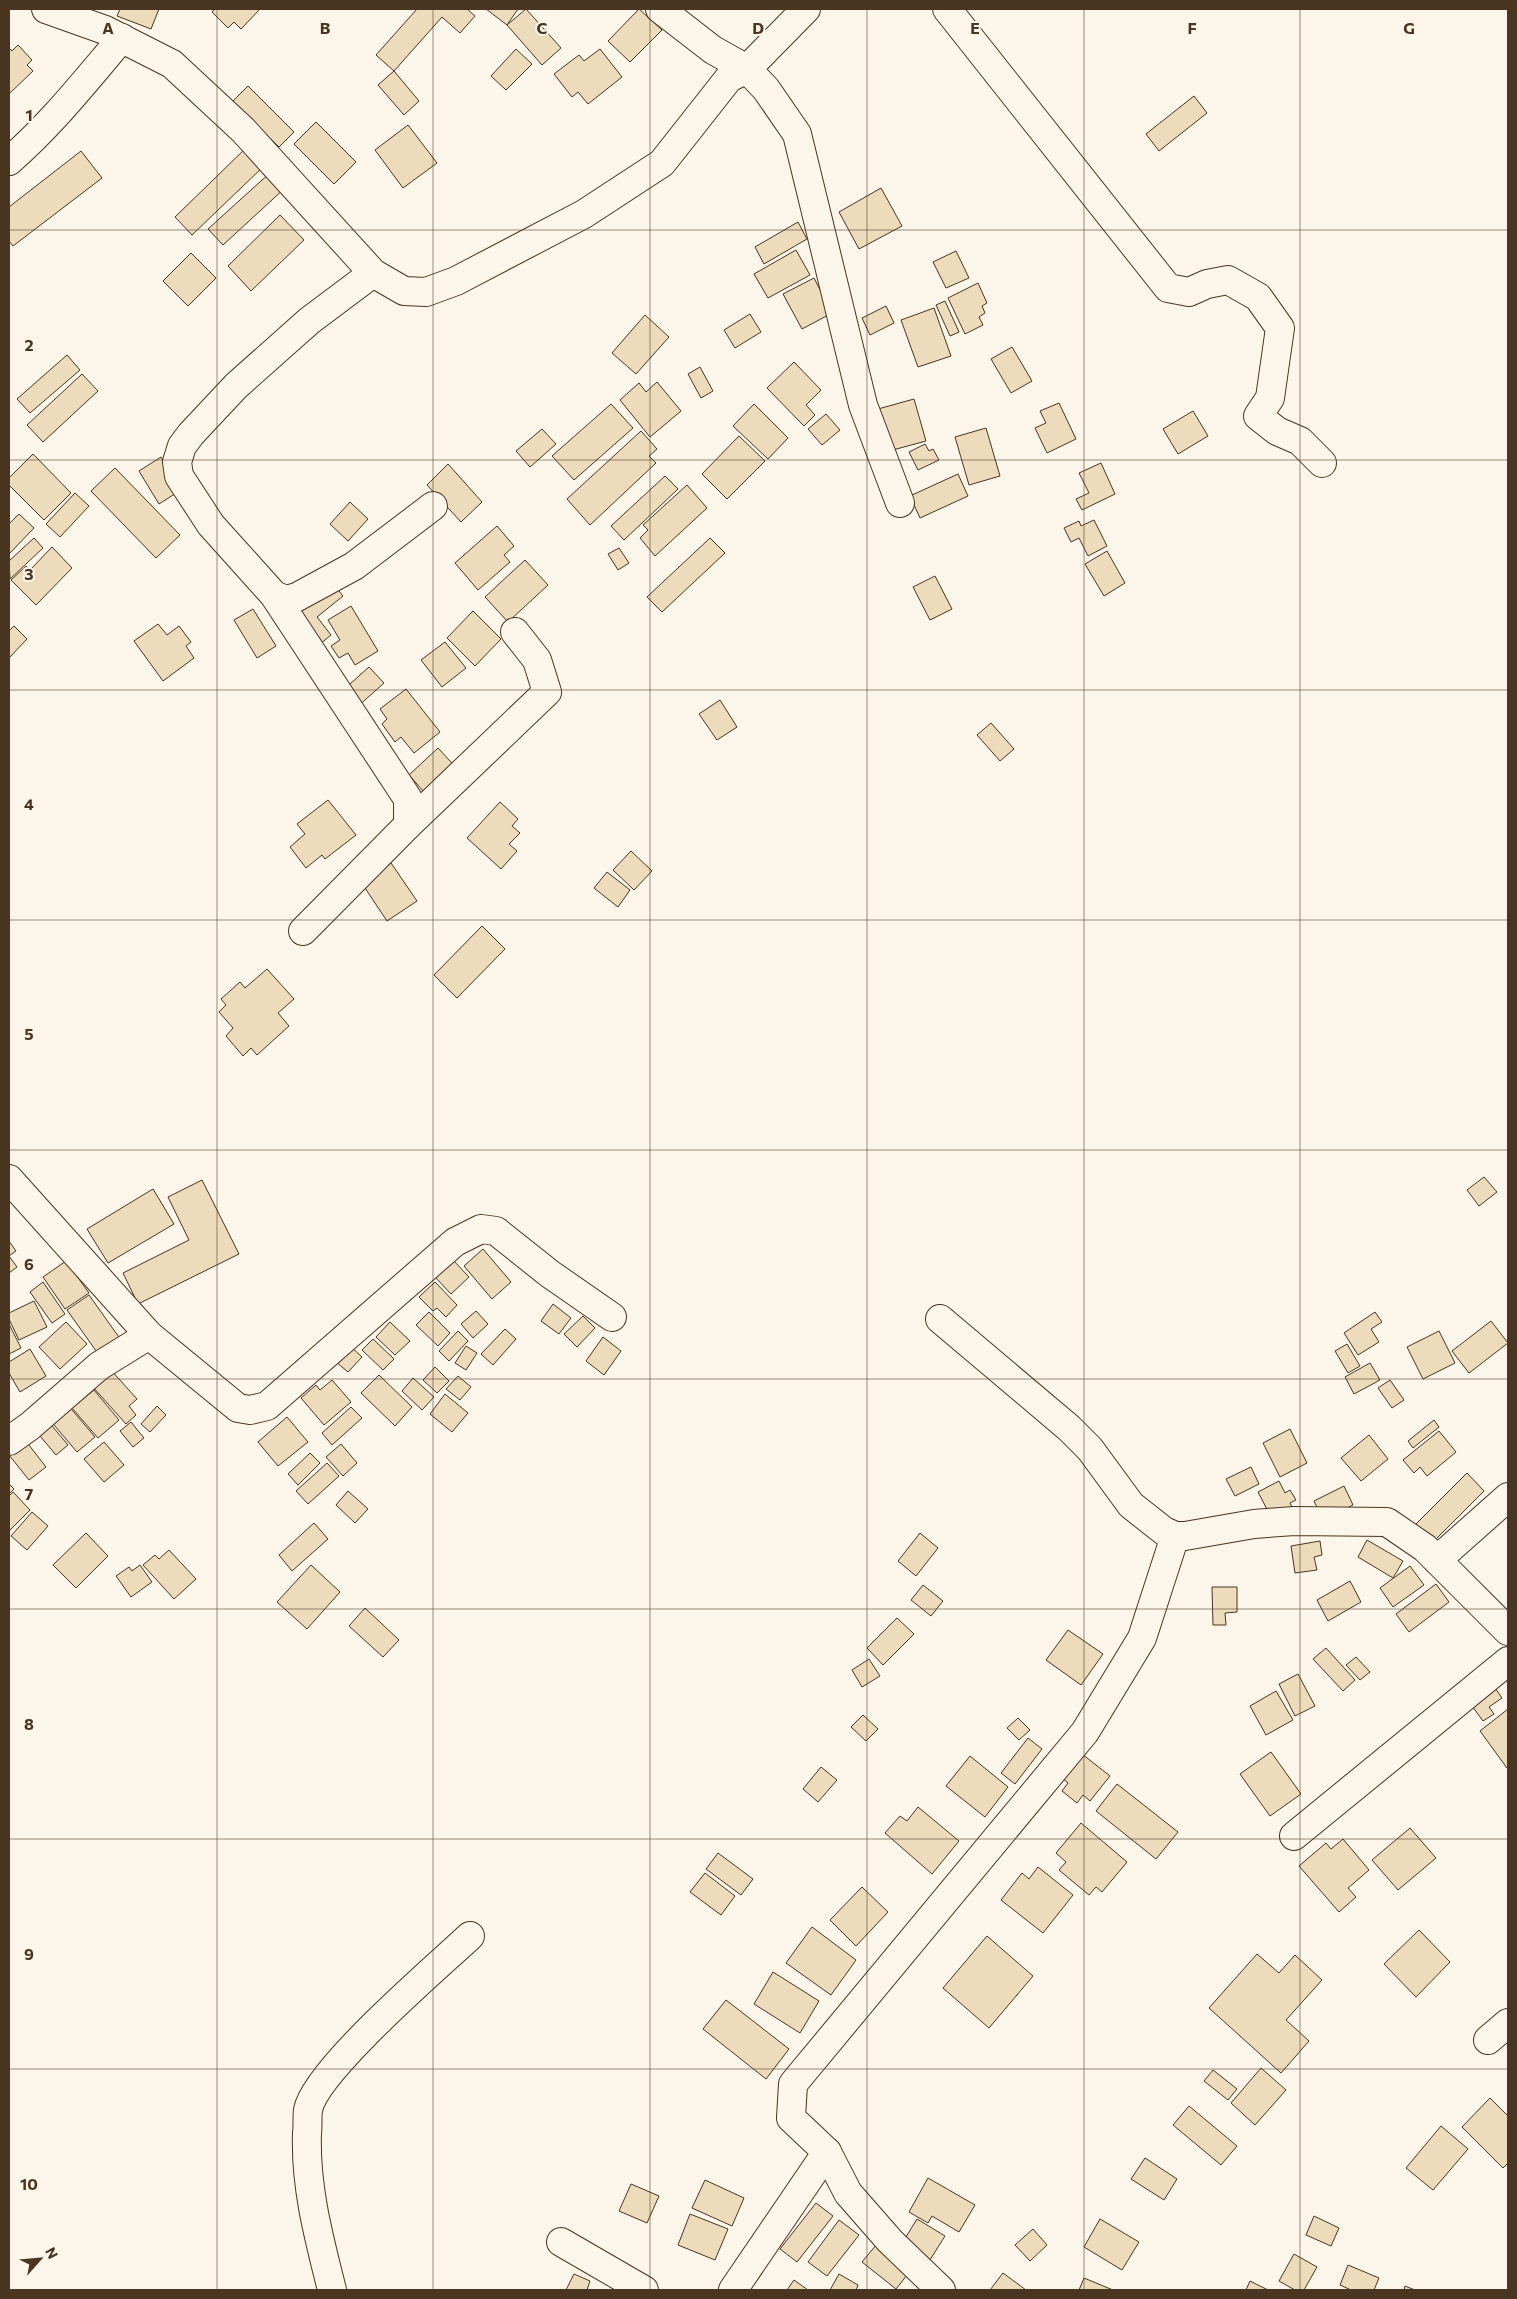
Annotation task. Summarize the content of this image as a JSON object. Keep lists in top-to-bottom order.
{
  "north": "top right",
  "grid": {
    "columns": [
      "A",
      "B",
      "C",
      "D",
      "E",
      "F",
      "G"
    ],
    "rows": [
      "1",
      "2",
      "3",
      "4",
      "5",
      "6",
      "7",
      "8",
      "9",
      "10"
    ]
  }
}
